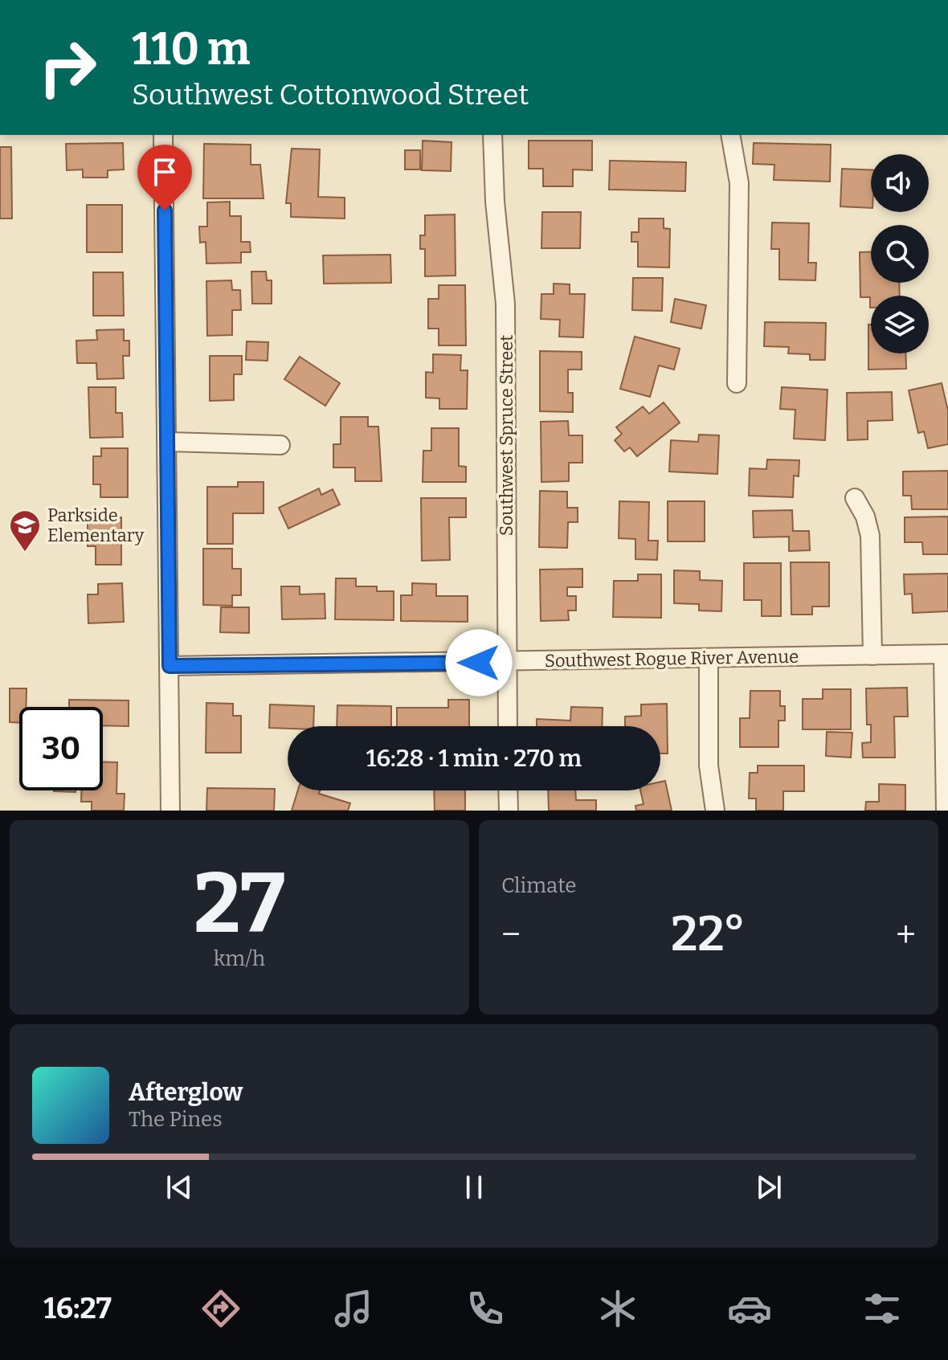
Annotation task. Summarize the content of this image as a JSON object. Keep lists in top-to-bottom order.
{
  "streets": {
    "street": ["Southwest Spruce Street", "Southwest Rogue River Avenue"]
  },
  "crossings": [
    ["Southwest Spruce Street", "Southwest Rogue River Avenue"]
  ],
  "places": {
    "school or university": ["Parkside Elementary"]
  },
  "page": {
    "turn": ["110 m", "Southwest Cottonwood Street"],
    "limit": "30",
    "trip": "16:28 · 1 min · 270 m",
    "tile": [
      ["27", "km/h"],
      "Climate"
    ],
    "heat": ["−", "22°", "+"],
    "song": ["Afterglow", "The Pines"],
    "tabs": "16:27"
  }
}
